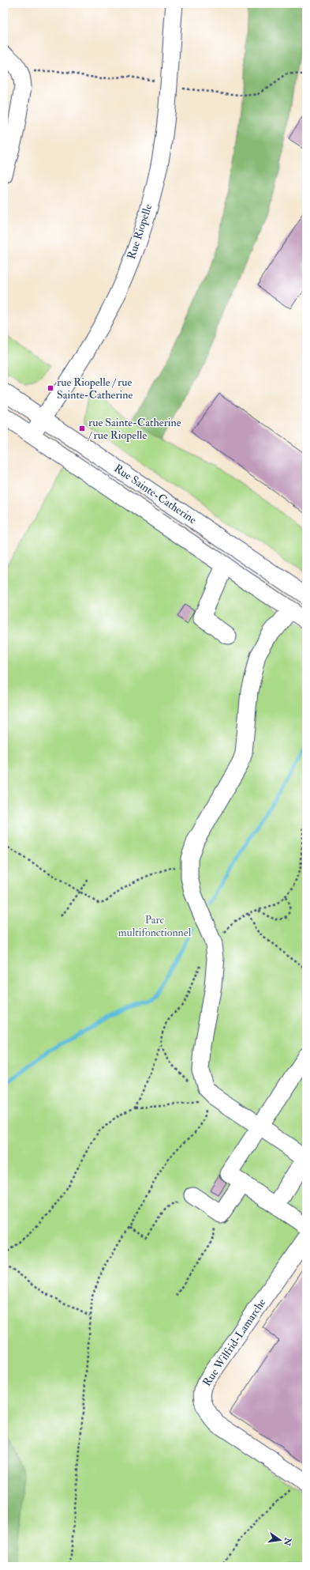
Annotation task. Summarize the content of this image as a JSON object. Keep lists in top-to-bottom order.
{
  "streets": {
    "street": ["Rue Riopelle", "Rue Sainte-Catherine", "Rue Wilfrid-Lamarche"]
  },
  "crossings": [
    ["Rue Riopelle", "Rue Sainte-Catherine"]
  ],
  "parks": ["Parc multifonctionnel"],
  "places": {
    "transit": ["rue Riopelle / rue Sainte-Catherine", "rue Sainte-Catherine / rue Riopelle"]
  },
  "north": "right"
}
